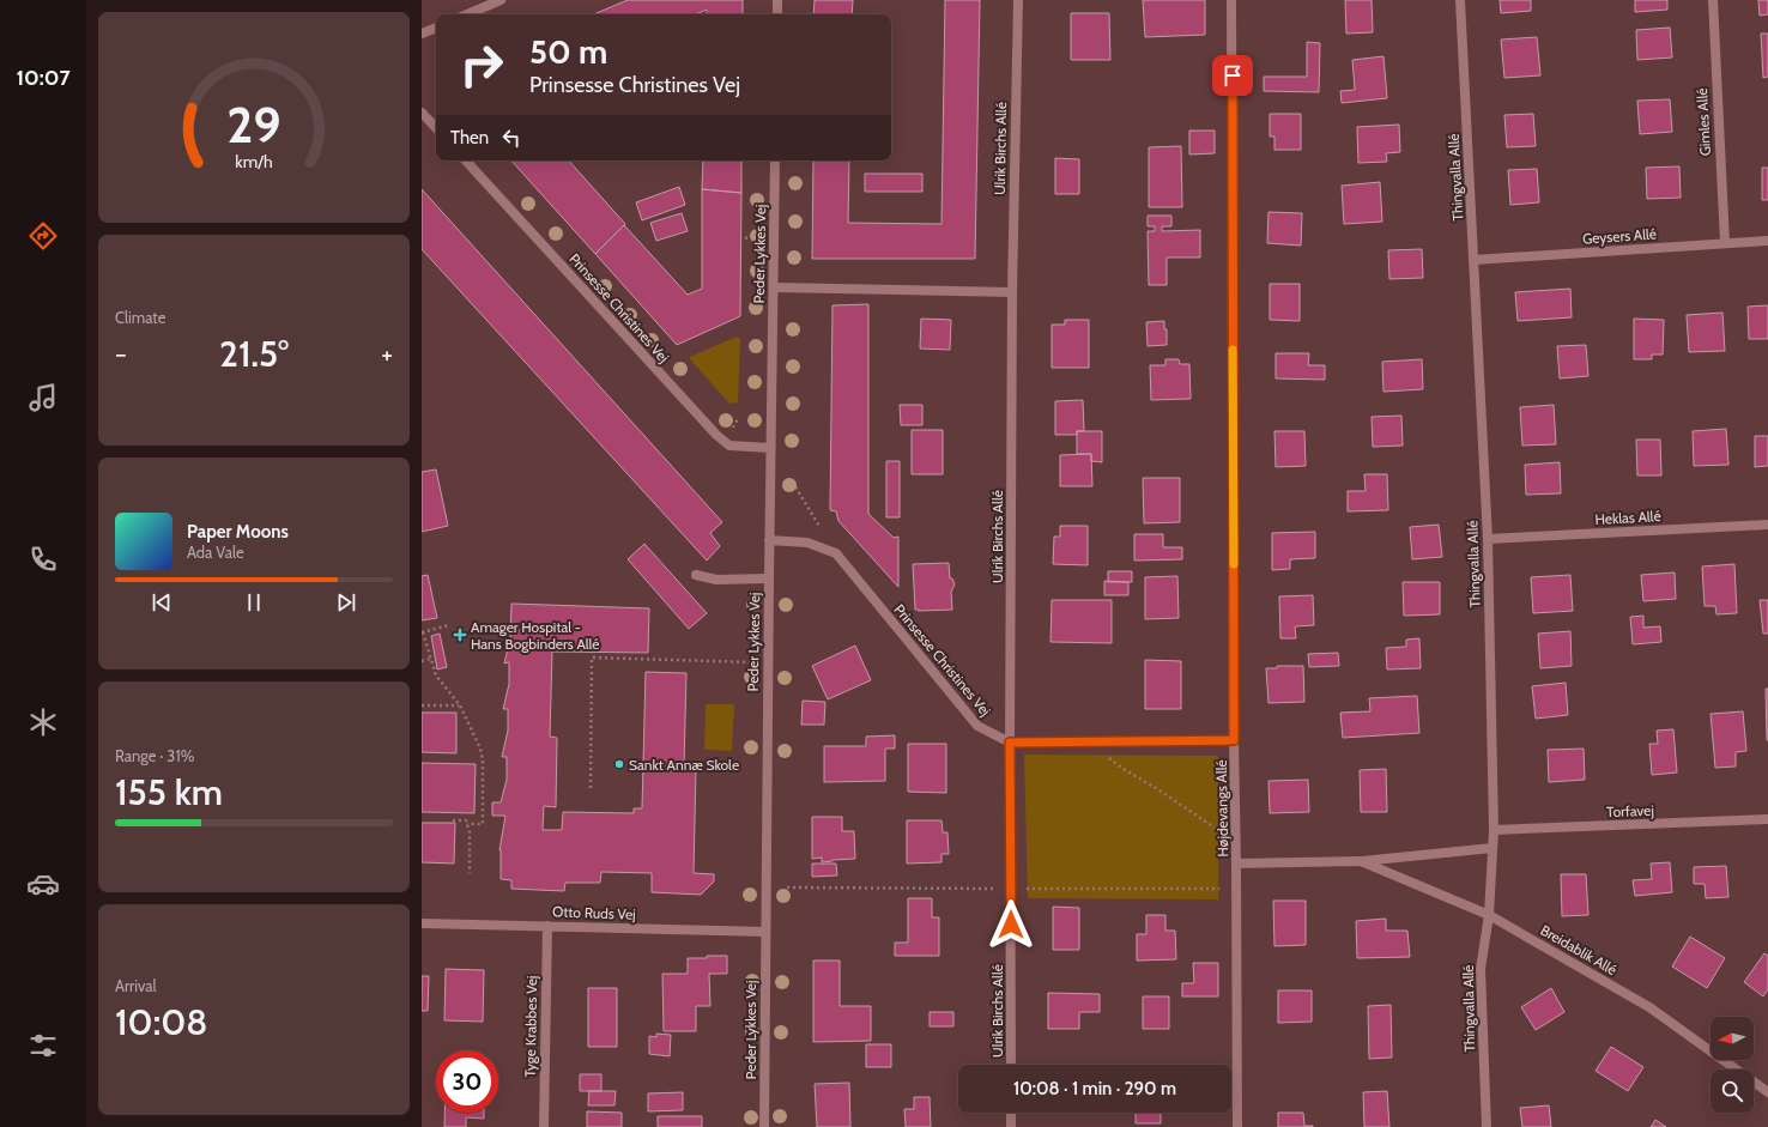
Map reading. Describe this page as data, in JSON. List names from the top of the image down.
{
  "streets": {
    "street": [
      "Gimles Allé",
      "Ulrik Birchs Allé",
      "Thingvalla Allé",
      "Geysers Allé",
      "Peder Lykkes Vej",
      "Prinsesse Christines Vej",
      "Heklas Allé",
      "Højdevangs Allé",
      "Torfavej",
      "Otto Ruds Vej",
      "Breidablik Allé",
      "Tyge Krabbes Vej"
    ]
  },
  "crossings": [
    ["Gimles Allé", "Geysers Allé"],
    ["Ulrik Birchs Allé", "Prinsesse Christines Vej"],
    ["Thingvalla Allé", "Geysers Allé"],
    ["Thingvalla Allé", "Heklas Allé"],
    ["Thingvalla Allé", "Torfavej"],
    ["Thingvalla Allé", "Breidablik Allé"],
    ["Peder Lykkes Vej", "Prinsesse Christines Vej"],
    ["Peder Lykkes Vej", "Otto Ruds Vej"],
    ["Prinsesse Christines Vej", "Højdevangs Allé"],
    ["Højdevangs Allé", "Breidablik Allé"],
    ["Otto Ruds Vej", "Tyge Krabbes Vej"]
  ],
  "places": {
    "health": ["Amager Hospital - Hans Bogbinders Allé"],
    "other": ["Sankt Annæ Skole"]
  },
  "north": "left",
  "page": {
    "tabs": "10:07",
    "turn": ["50 m", "Prinsesse Christines Vej"],
    "then": "Then",
    "tile": [
      "Climate",
      ["Range · 31%", "155 km"],
      ["Arrival", "10:08"]
    ],
    "heat": ["−", "21.5°", "+"],
    "song": ["Paper Moons", "Ada Vale"],
    "limit": "30",
    "trip": "10:08 · 1 min · 290 m",
    "gauge": ["29", "km/h"]
  }
}
